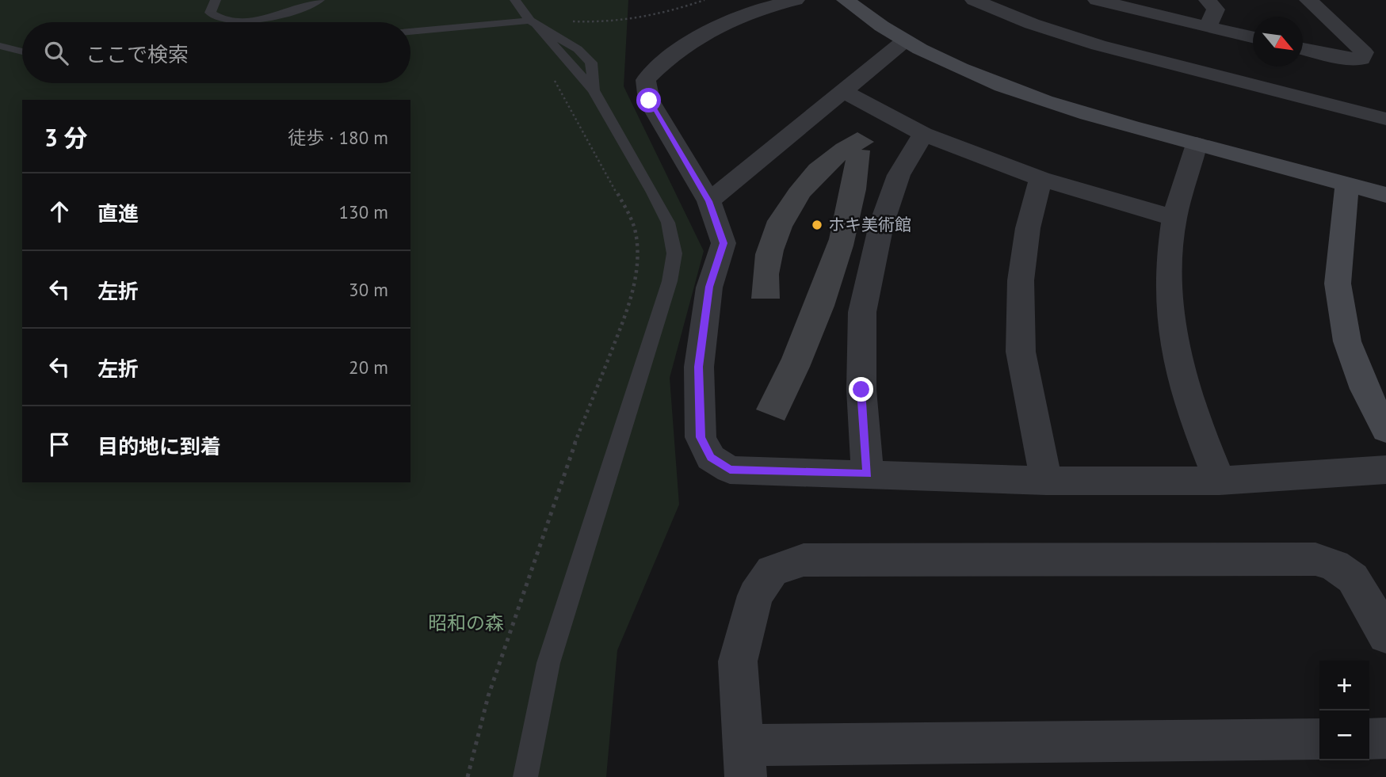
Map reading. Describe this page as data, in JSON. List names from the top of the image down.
{
  "parks": ["昭和の森"],
  "places": ["ホキ美術館"],
  "north": "bottom right",
  "page": {
    "search": "ここで検索",
    "heading": ["3 分", "徒歩 · 180 m"],
    "list": [
      ["直進", "130 m"],
      ["左折", "30 m"],
      ["左折", "20 m"],
      "目的地に到着"
    ],
    "map_buttons": ["+", "−"]
  }
}
